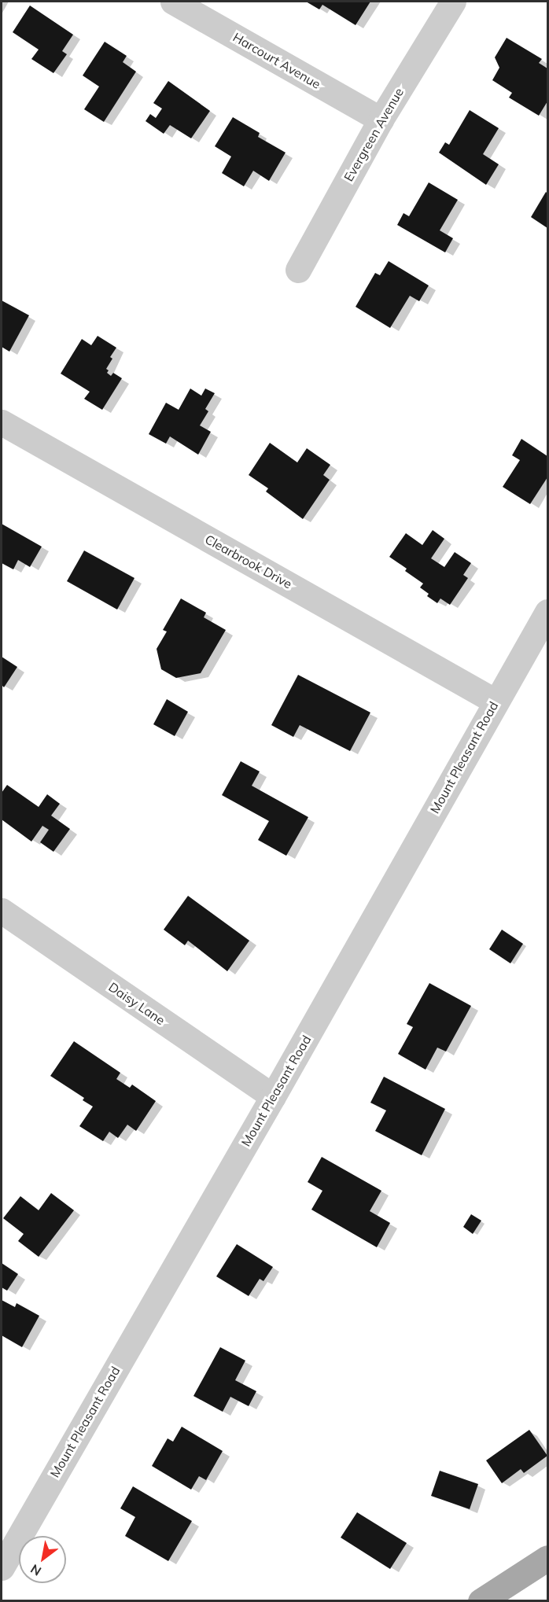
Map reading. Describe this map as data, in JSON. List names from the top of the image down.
{
  "streets": {
    "street": [
      "Harcourt Avenue",
      "Evergreen Avenue",
      "Clearbrook Drive",
      "Mount Pleasant Road",
      "Daisy Lane"
    ]
  },
  "crossings": [
    ["Harcourt Avenue", "Evergreen Avenue"],
    ["Clearbrook Drive", "Mount Pleasant Road"],
    ["Mount Pleasant Road", "Daisy Lane"]
  ],
  "north": "bottom left"
}
